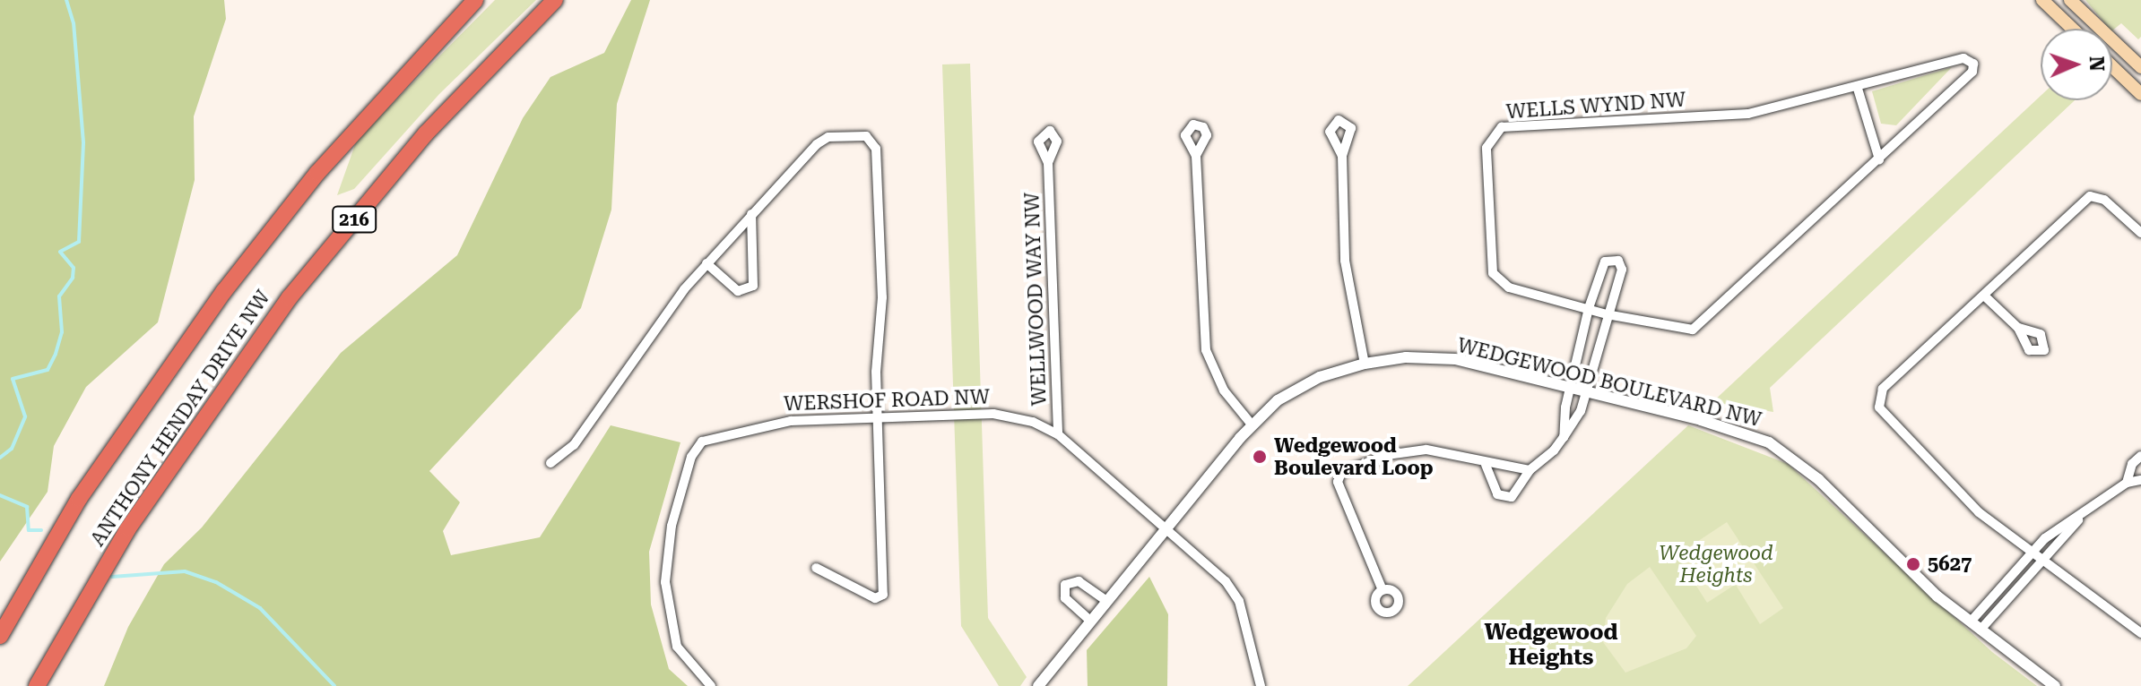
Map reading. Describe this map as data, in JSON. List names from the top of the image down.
{
  "streets": {
    "highway": ["216", "ANTHONY HENDAY DRIVE NW"],
    "street": [
      "WELLS WYND NW",
      "WELLWOOD WAY NW",
      "WEDGEWOOD BOULEVARD NW",
      "WERSHOF ROAD NW"
    ]
  },
  "crossings": [
    ["WELLWOOD WAY NW", "WERSHOF ROAD NW"],
    ["WEDGEWOOD BOULEVARD NW", "WERSHOF ROAD NW"]
  ],
  "districts": ["Wedgewood Heights"],
  "parks": ["Wedgewood Heights"],
  "places": ["Wedgewood Boulevard Loop", "5627"],
  "north": "right"
}
